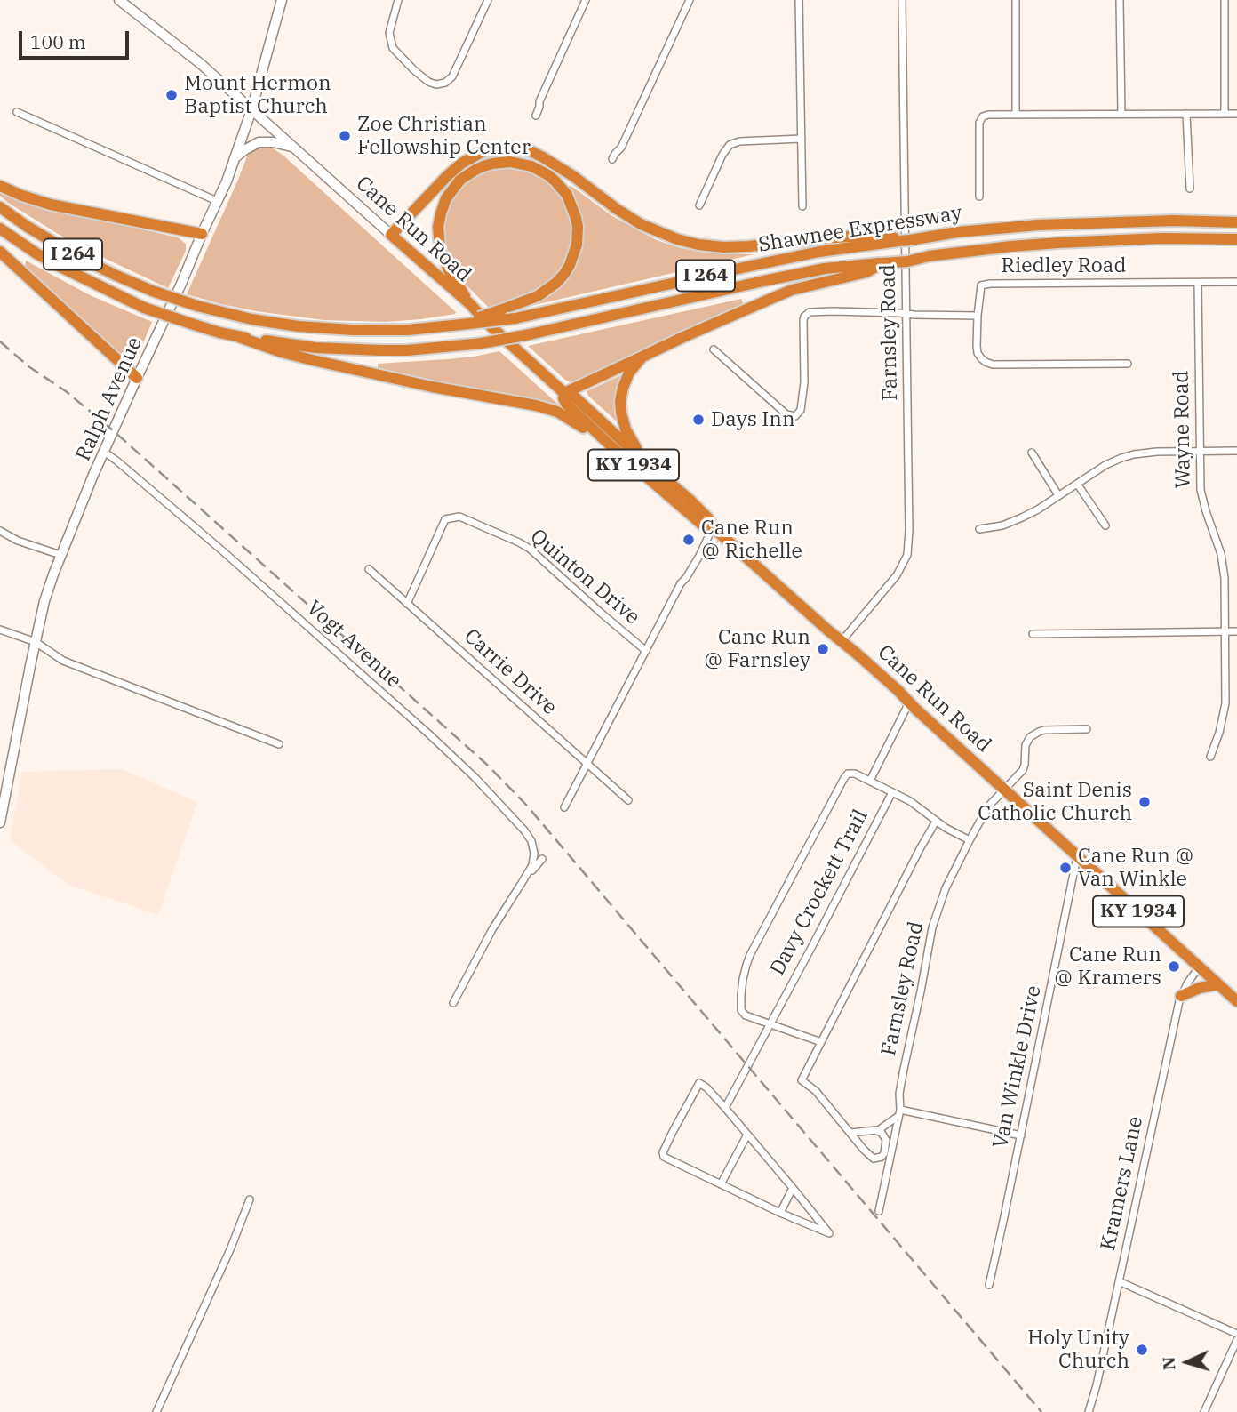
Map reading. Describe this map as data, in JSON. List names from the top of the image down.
{
  "streets": {
    "highway": [
      "Cane Run Road",
      "Shawnee Expressway",
      "I 264",
      "KY 1934"
    ],
    "street": [
      "Riedley Road",
      "Farnsley Road",
      "Ralph Avenue",
      "Wayne Road",
      "Quinton Drive",
      "Vogt Avenue",
      "Carrie Drive",
      "Davy Crockett Trail",
      "Van Winkle Drive",
      "Kramers Lane"
    ]
  },
  "crossings": [
    ["Cane Run Road", "Farnsley Road"],
    ["Cane Run Road", "Ralph Avenue"],
    ["Cane Run Road", "Van Winkle Drive"],
    ["Cane Run Road", "Kramers Lane"],
    ["Riedley Road", "Wayne Road"],
    ["Ralph Avenue", "Vogt Avenue"],
    ["Quinton Drive", "Carrie Drive"]
  ],
  "places": [
    "Mount Hermon Baptist Church",
    "Zoe Christian Fellowship Center",
    "Days Inn",
    "Cane Run @ Richelle",
    "Cane Run @ Farnsley",
    "Saint Denis Catholic Church",
    "Cane Run @ Van Winkle",
    "Cane Run @ Kramers",
    "Holy Unity Church"
  ],
  "scale_bar": "100 m",
  "north": "left"
}
